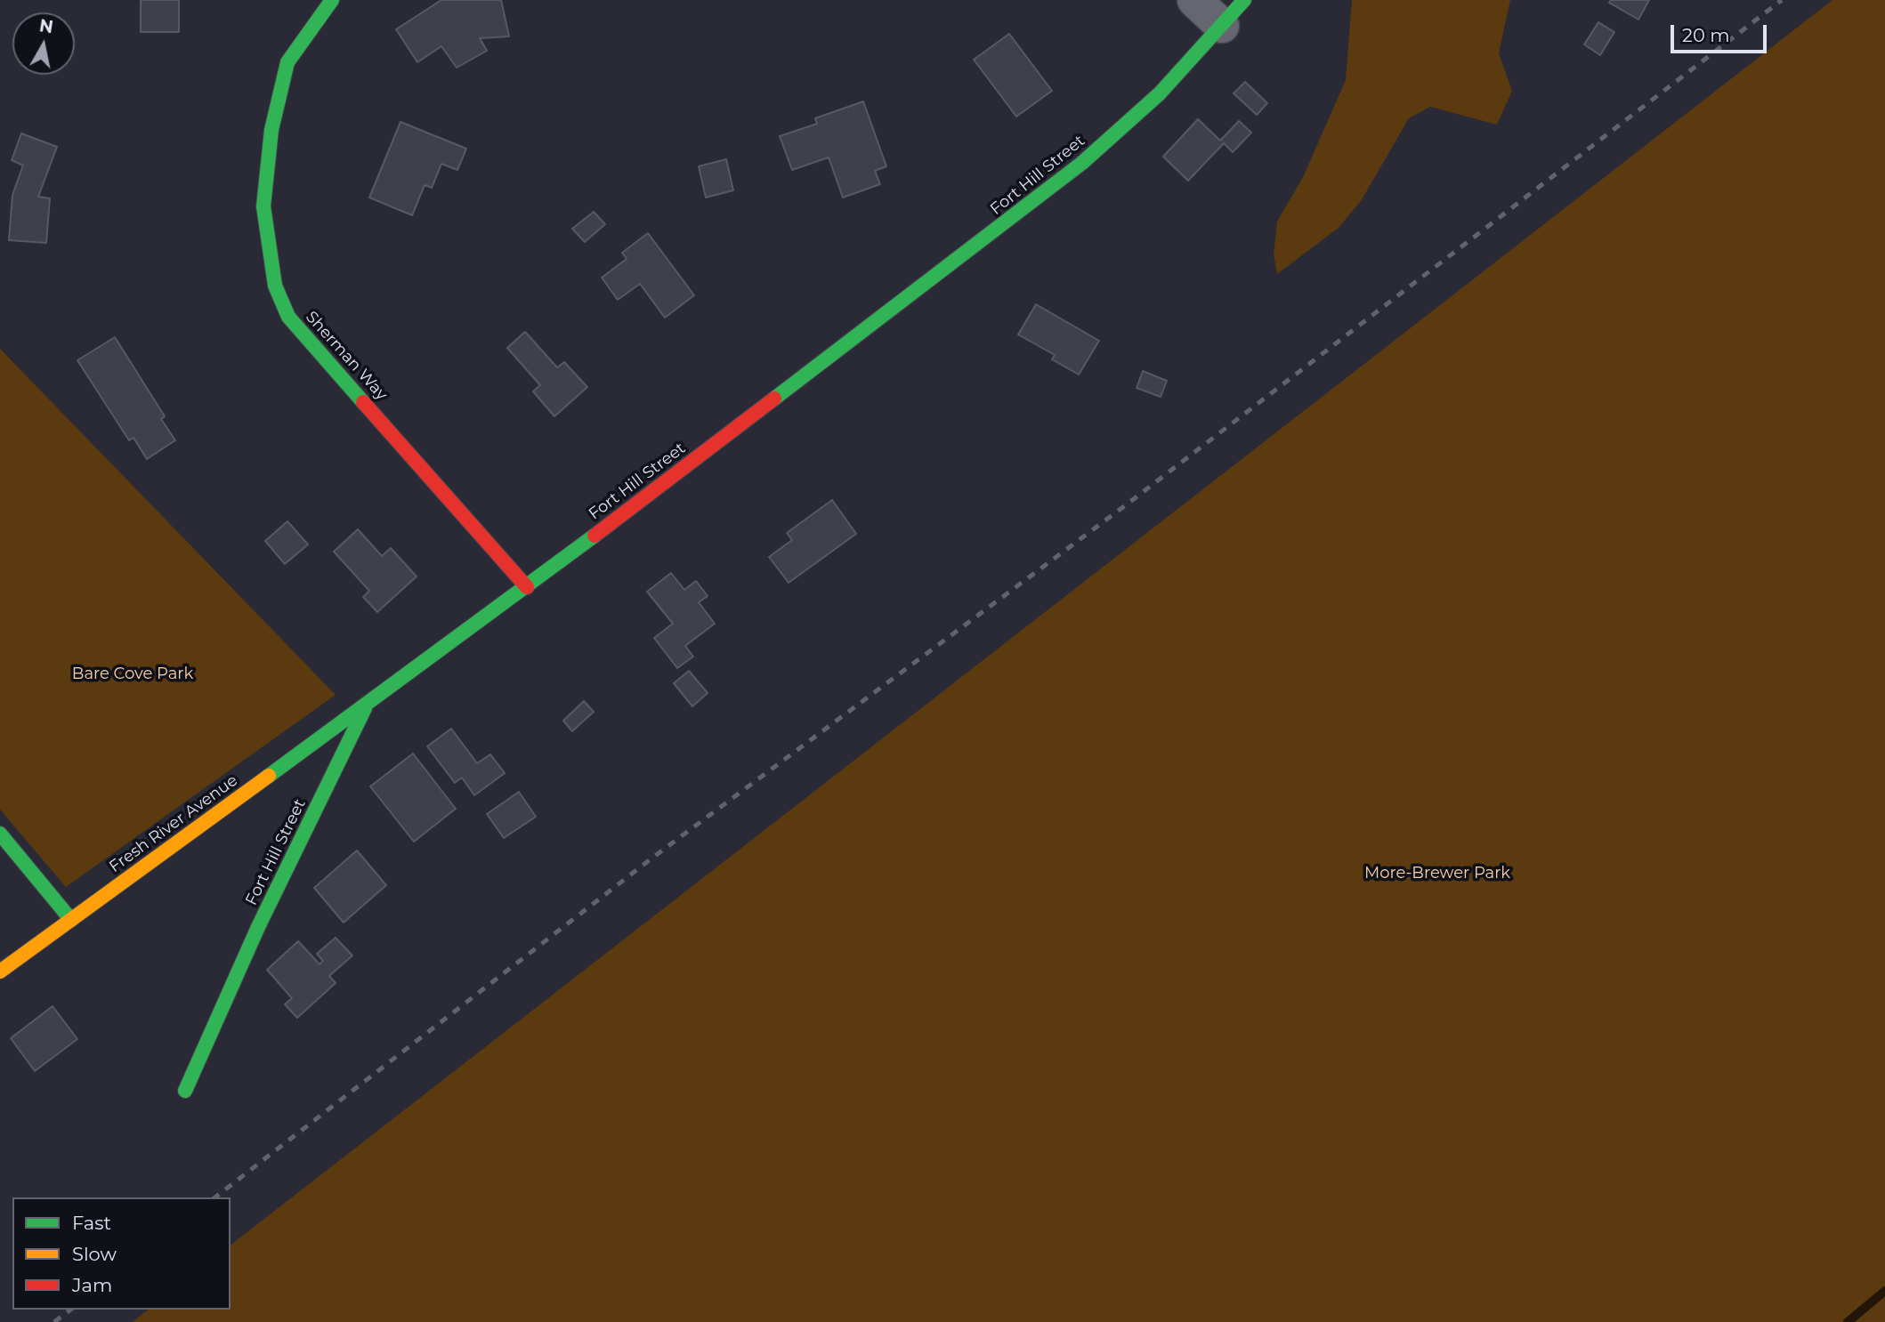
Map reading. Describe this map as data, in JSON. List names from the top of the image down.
{
  "streets": {
    "main road": ["Fort Hill Street", "Sherman Way", "Fresh River Avenue"]
  },
  "crossings": [
    ["Fort Hill Street", "Sherman Way"],
    ["Fort Hill Street", "Fresh River Avenue"]
  ],
  "parks": ["Bare Cove Park", "More-Brewer Park"],
  "legend": ["Fast", "Slow", "Jam"],
  "scale_bar": "20 m",
  "north": "top"
}
